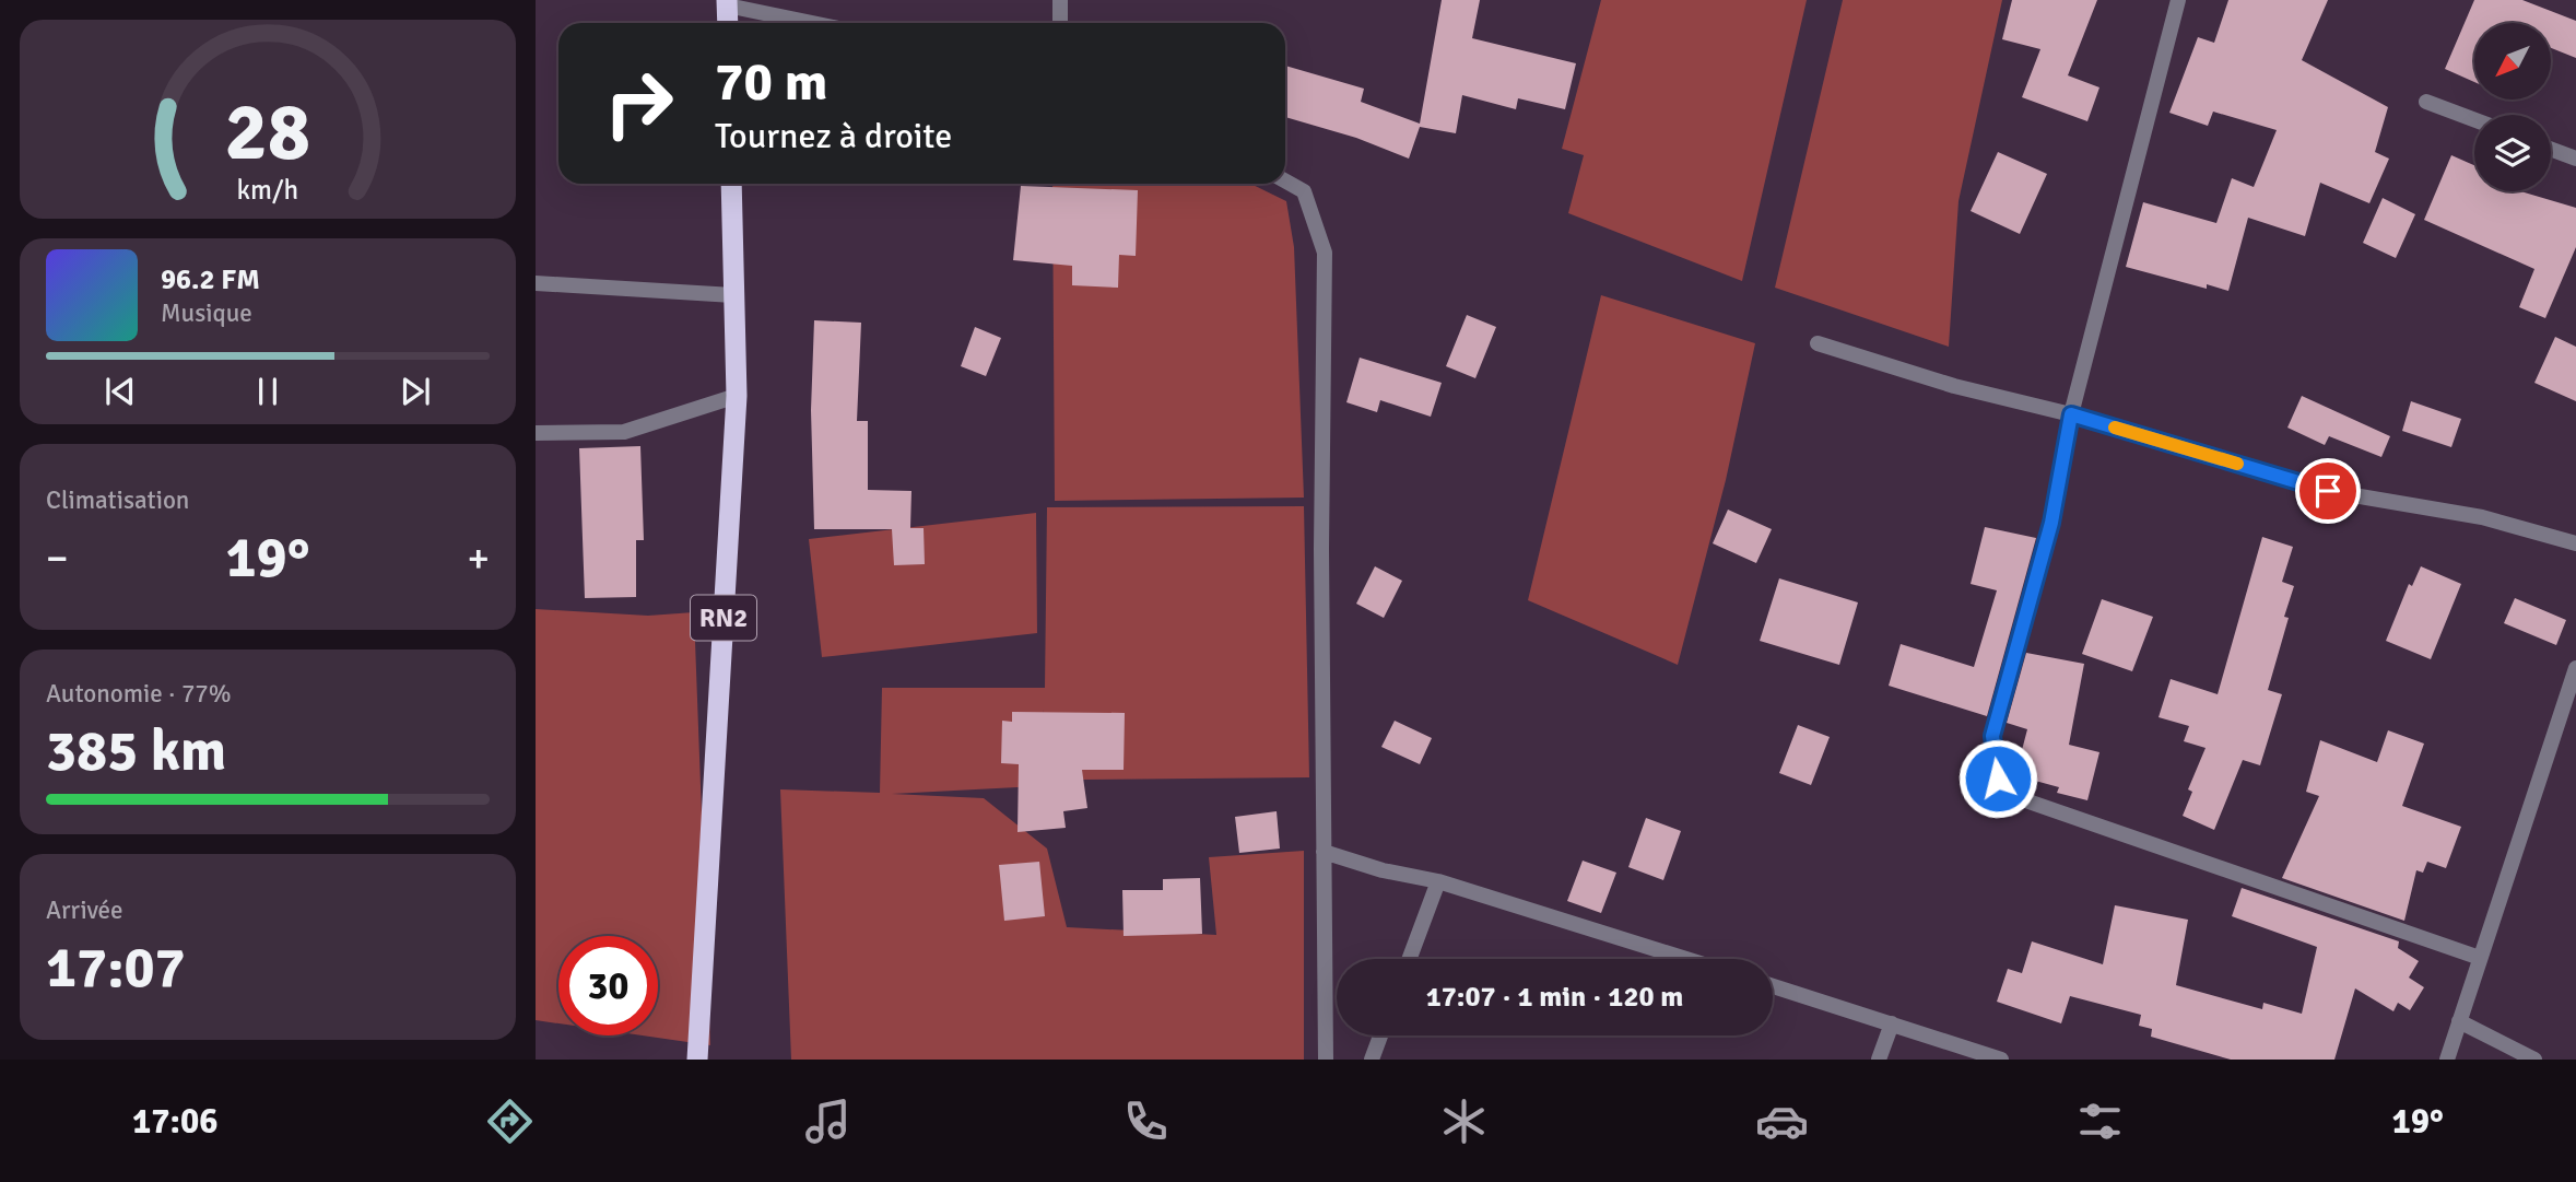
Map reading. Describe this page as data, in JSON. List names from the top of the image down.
{
  "streets": {
    "highway": ["RN2"]
  },
  "north": "bottom left",
  "page": {
    "turn": ["70 m", "Tournez à droite"],
    "song": ["96.2 FM", "Musique"],
    "tile": [
      "Climatisation",
      ["Autonomie · 77%", "385 km"],
      ["Arrivée", "17:07"]
    ],
    "heat": ["−", "19°", "+"],
    "limit": "30",
    "trip": "17:07 · 1 min · 120 m",
    "tabs": ["17:06", "19°"],
    "gauge": ["28", "km/h"]
  }
}
